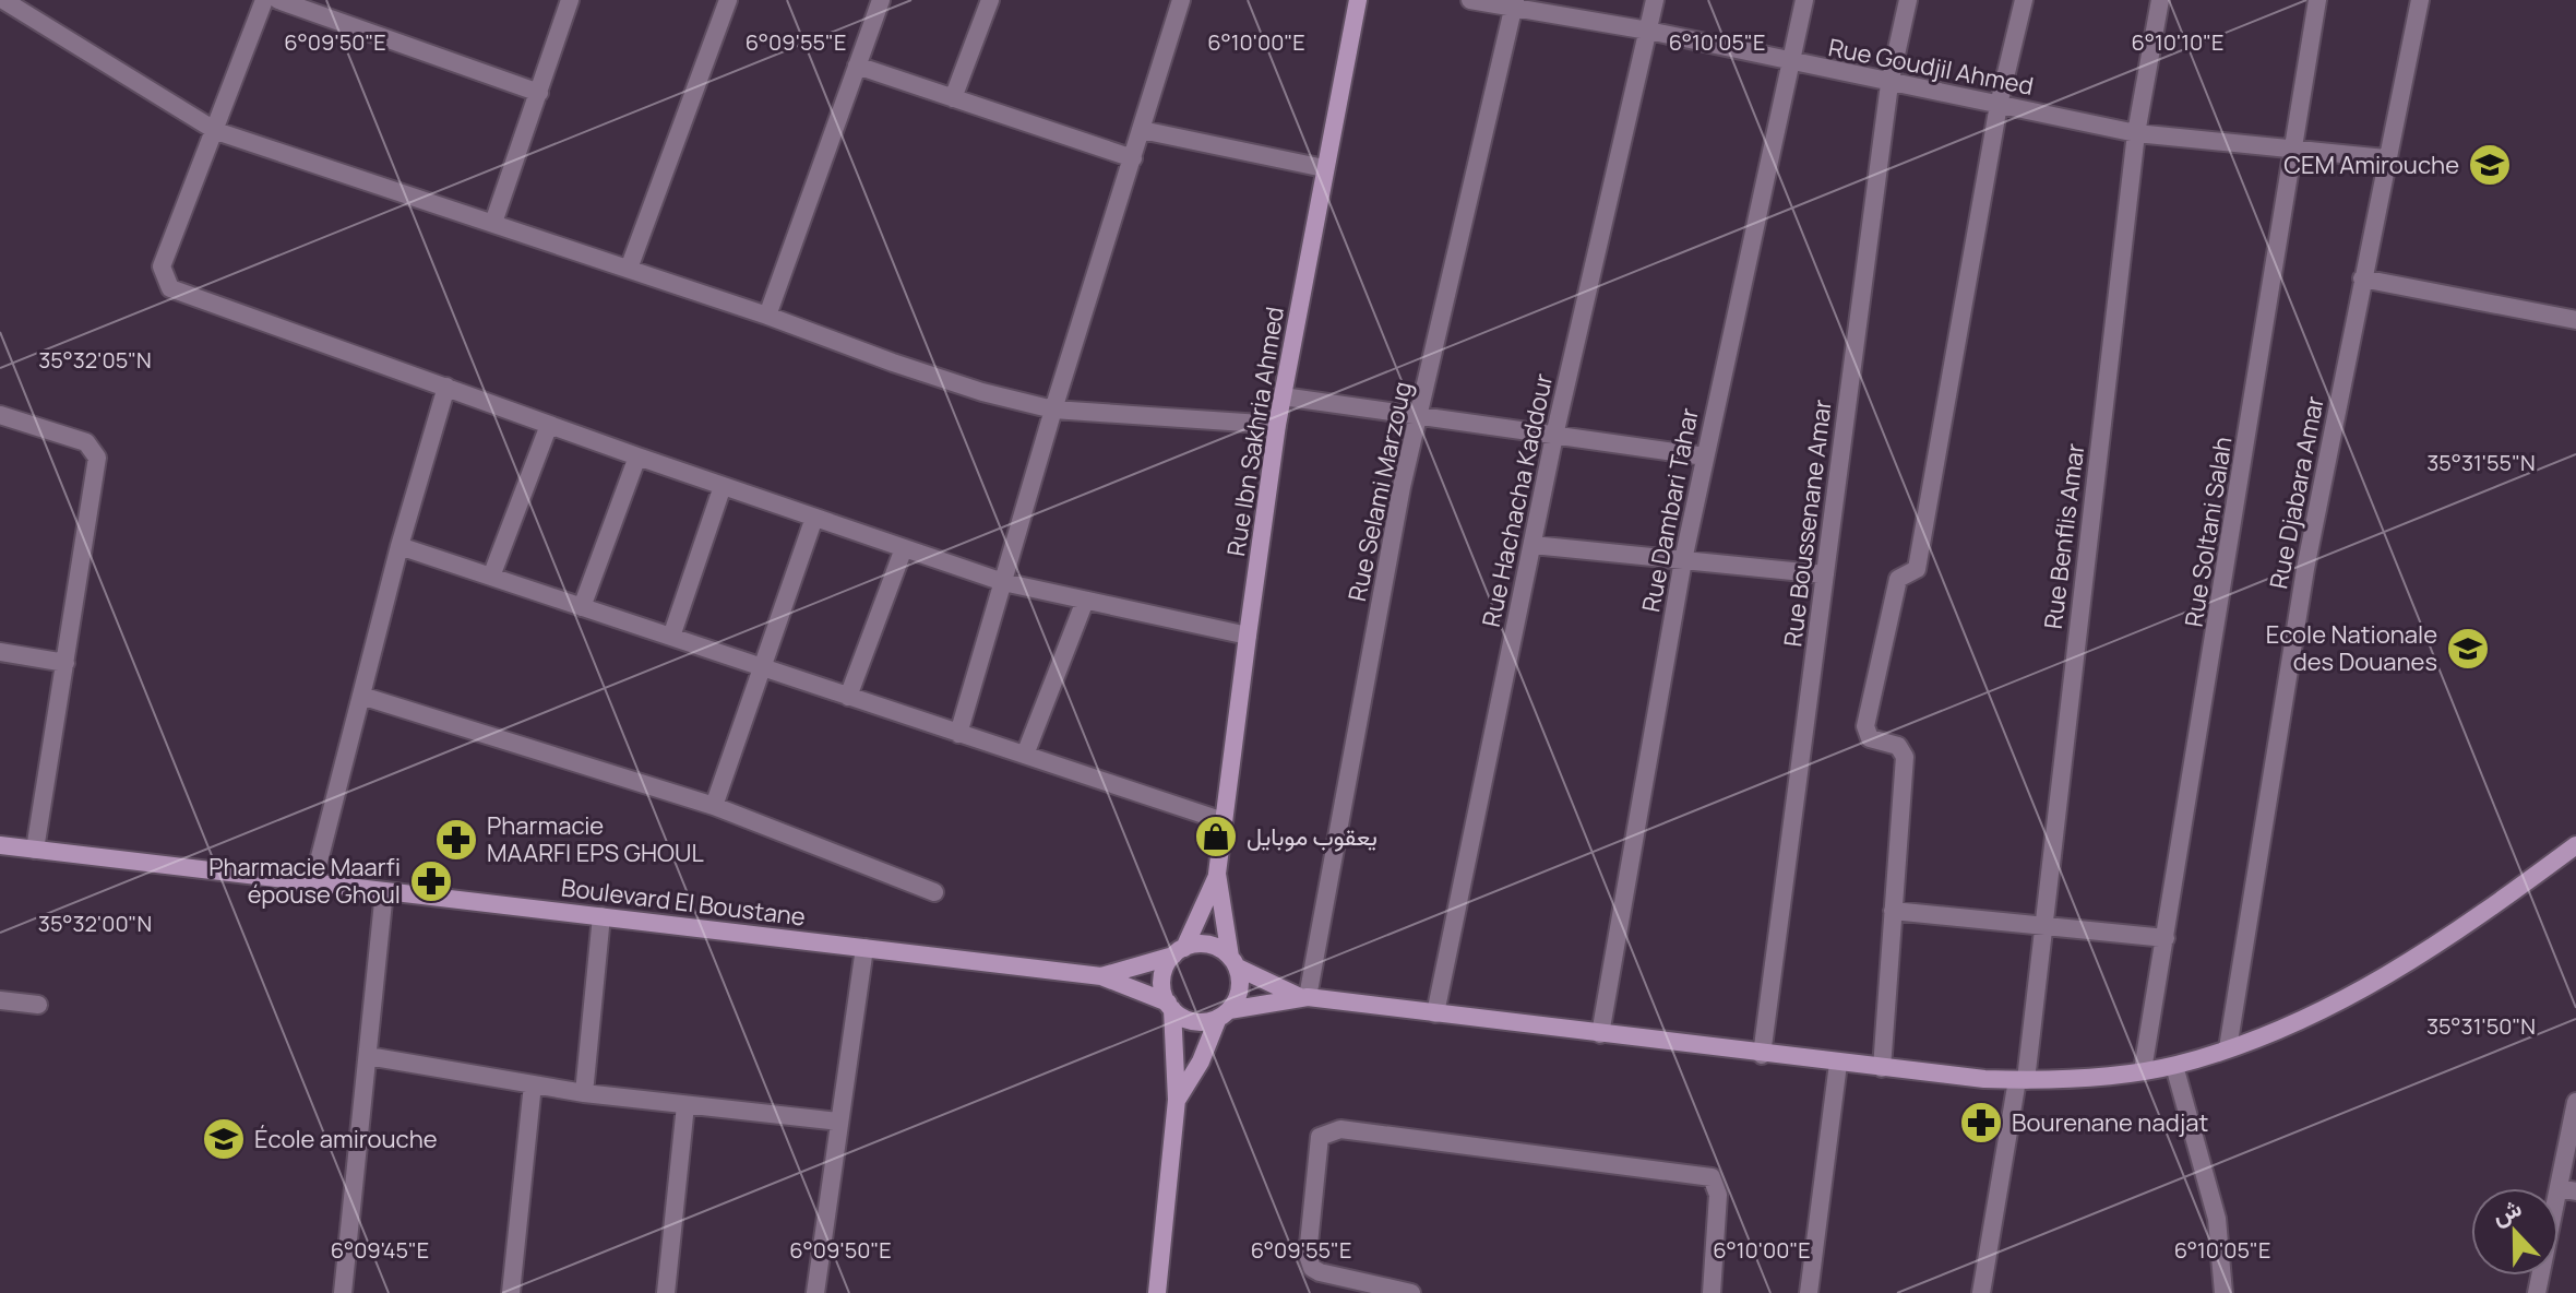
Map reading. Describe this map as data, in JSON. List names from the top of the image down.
{
  "streets": {
    "main road": ["Rue Ibn Sakhria Ahmed", "Boulevard El Boustane"],
    "street": [
      "Rue Goudjil Ahmed",
      "Rue Selami Marzoug",
      "Rue Djabara Amar",
      "Rue Hachacha Kaddour",
      "Rue Dambari Tahar",
      "Rue Boussenane Amar",
      "Rue Soltani Salah",
      "Rue Benflis Amar"
    ]
  },
  "crossings": [
    ["Rue Goudjil Ahmed", "Rue Selami Marzoug"],
    ["Rue Goudjil Ahmed", "Rue Djabara Amar"],
    ["Rue Goudjil Ahmed", "Rue Hachacha Kaddour"],
    ["Rue Goudjil Ahmed", "Rue Dambari Tahar"],
    ["Rue Goudjil Ahmed", "Rue Boussenane Amar"],
    ["Rue Goudjil Ahmed", "Rue Soltani Salah"],
    ["Rue Goudjil Ahmed", "Rue Benflis Amar"]
  ],
  "places": {
    "school or university": ["CEM Amirouche", "Ecole Nationale des Douanes", "École amirouche"],
    "shop": ["يعقوب موبايل"],
    "pharmacy": ["Pharmacie MAARFI EPS GHOUL", "Pharmacie Maarfi épouse Ghoul", "Bourenane nadjat"]
  },
  "north": "top",
  "coordinates": [
    "6°09'50\"E",
    "6°09'55\"E",
    "6°10'00\"E",
    "6°10'05\"E",
    "6°10'10\"E",
    "35°32'05\"N",
    "35°31'55\"N",
    "35°32'00\"N",
    "35°31'50\"N",
    "6°09'45\"E"
  ]
}
